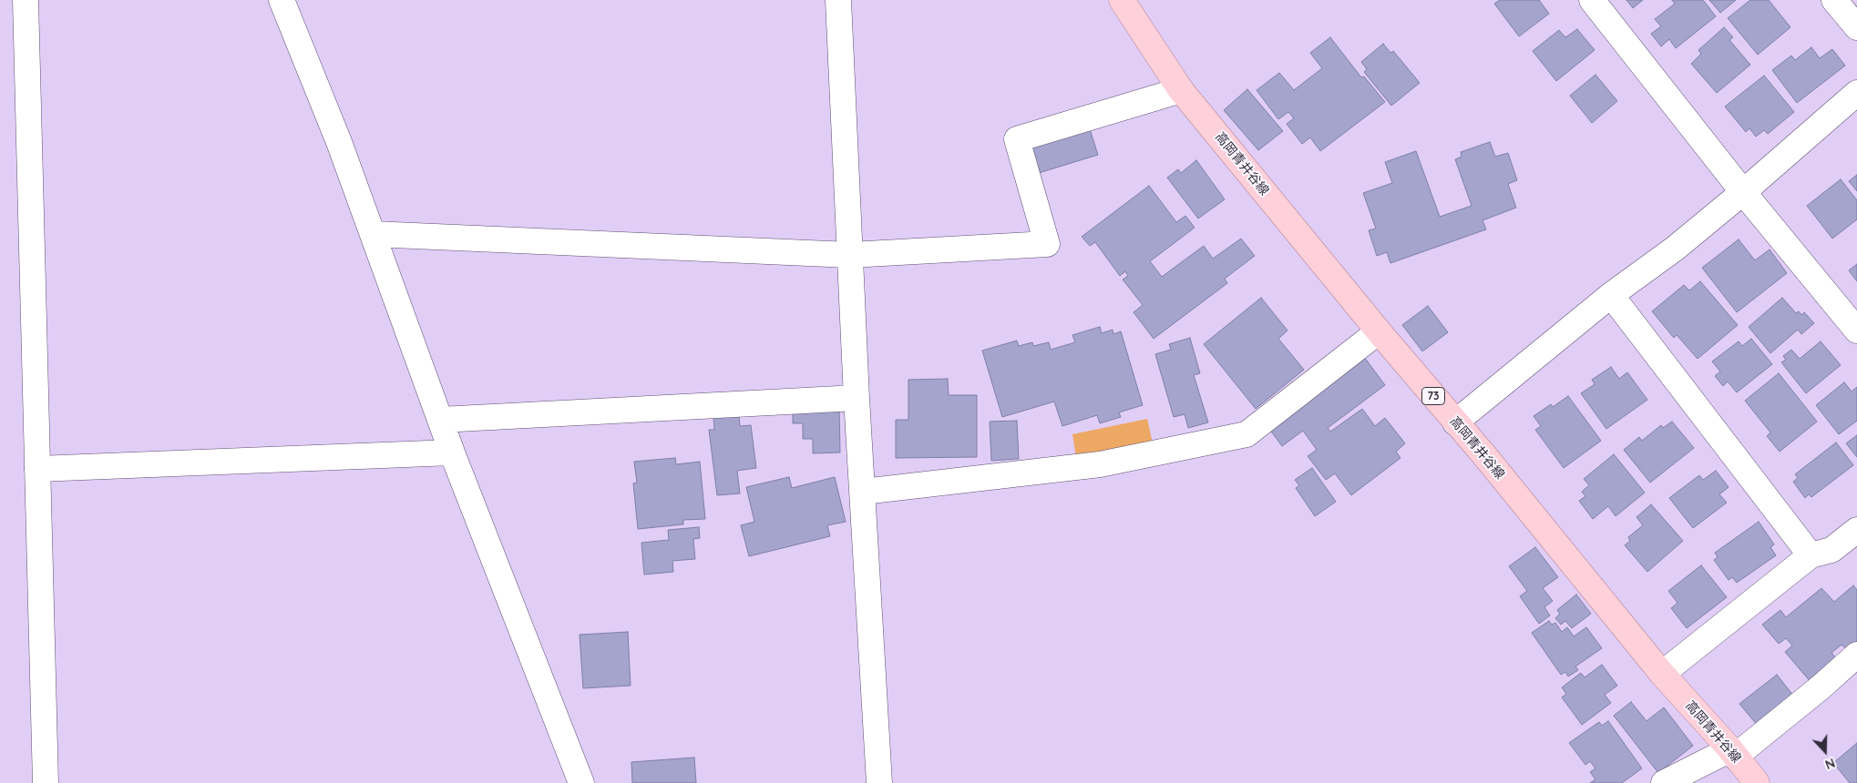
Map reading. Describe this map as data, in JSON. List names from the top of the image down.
{
  "streets": {
    "main road": ["高岡青井谷線", "73"]
  },
  "north": "bottom"
}
